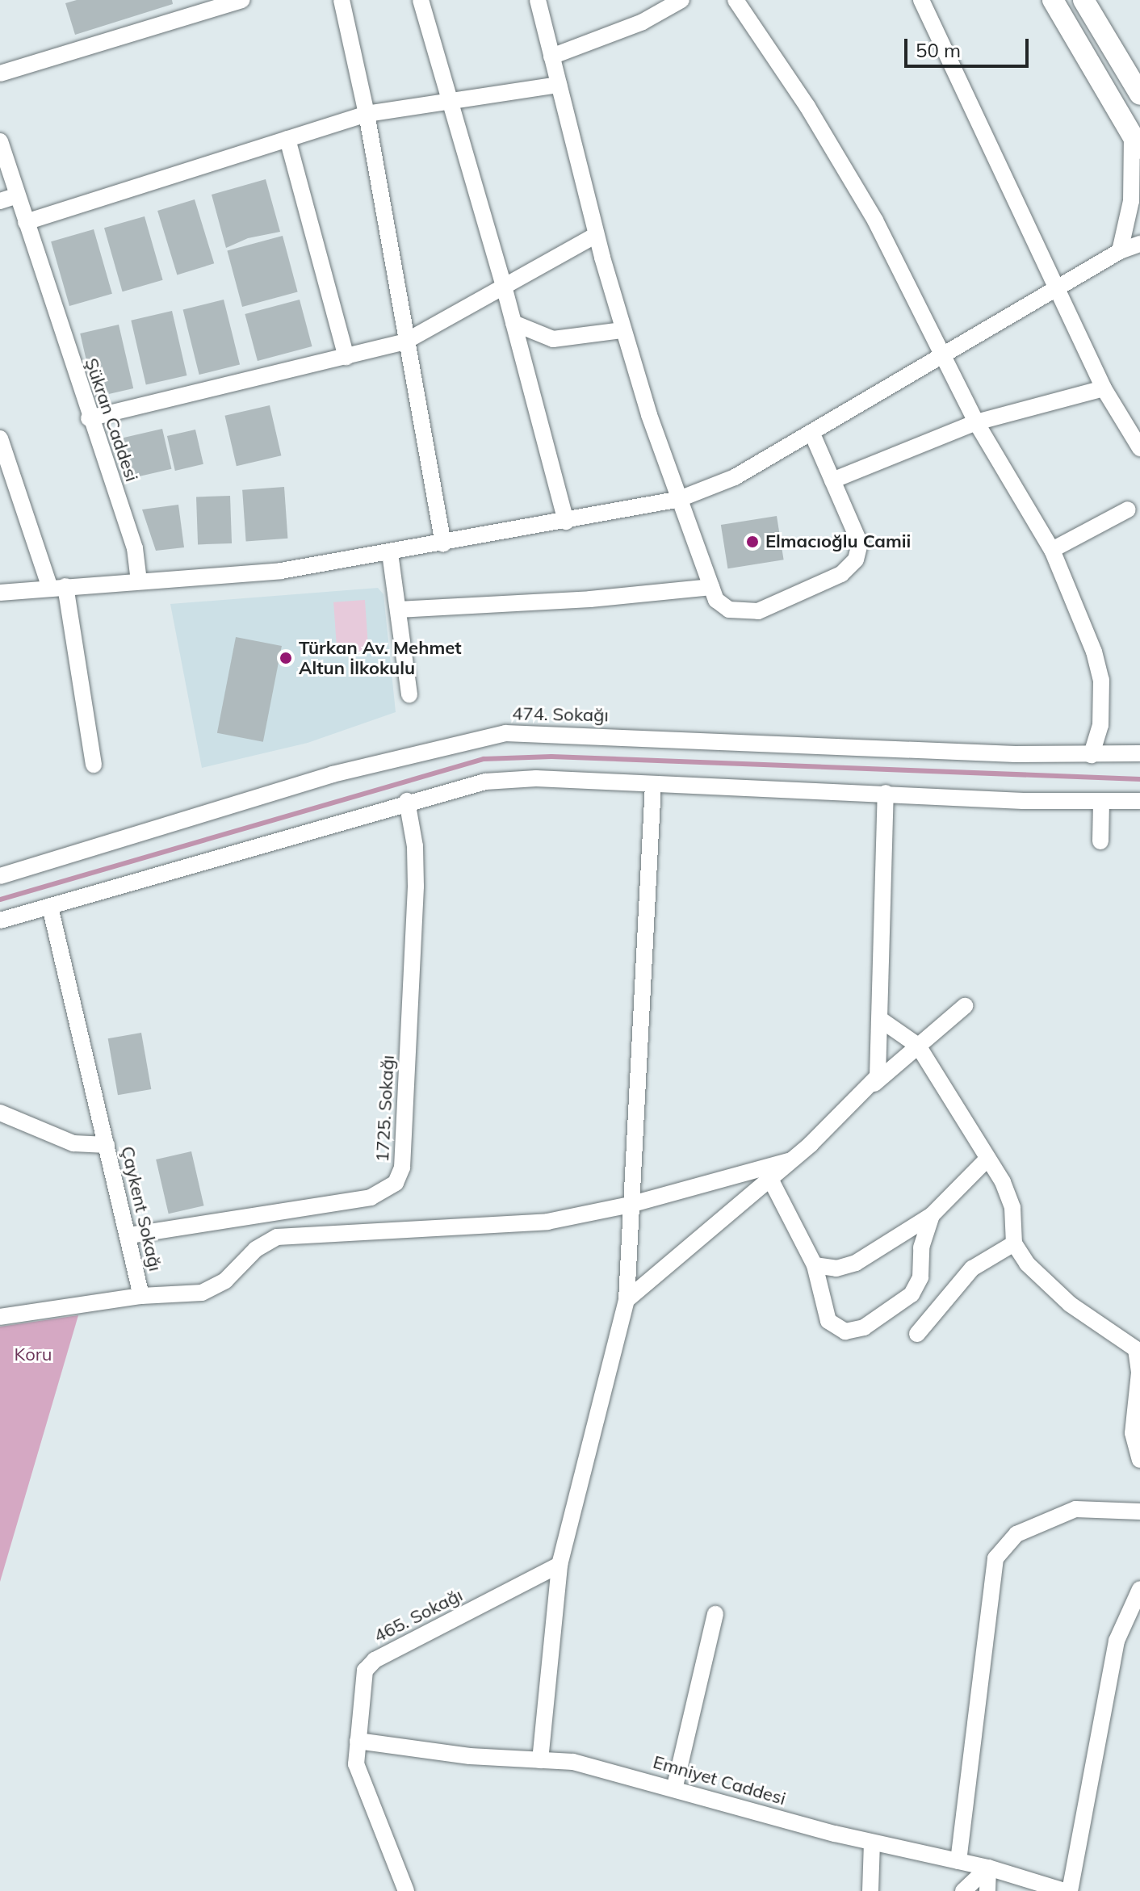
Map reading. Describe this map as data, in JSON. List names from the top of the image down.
{
  "streets": {
    "street": [
      "Şükran Caddesi",
      "474. Sokağı",
      "1725. Sokağı",
      "Çaykent Sokağı",
      "465. Sokağı",
      "Emniyet Caddesi"
    ]
  },
  "crossings": [
    ["1725. Sokağı", "Çaykent Sokağı"],
    ["465. Sokağı", "Emniyet Caddesi"]
  ],
  "parks": ["Koru"],
  "places": ["Elmacıoğlu Camii", "Türkan Av. Mehmet Altun İlkokulu"],
  "scale_bar": "50 m"
}
